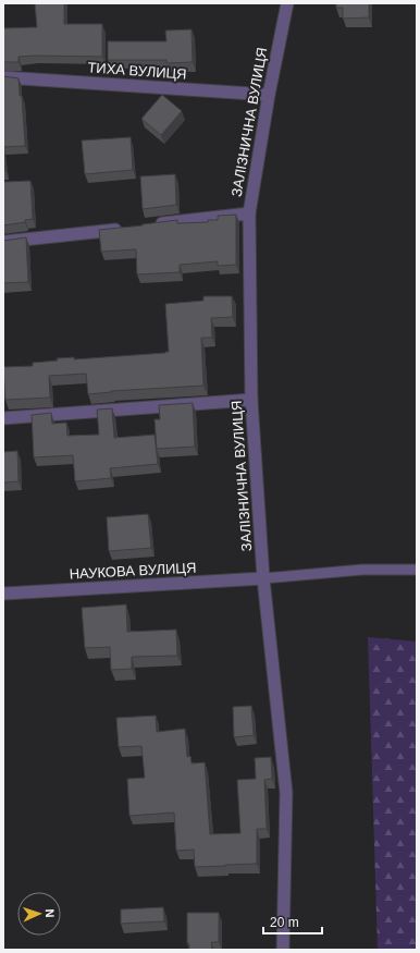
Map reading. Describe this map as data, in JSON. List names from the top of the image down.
{
  "streets": {
    "street": ["ТИХА ВУЛИЦЯ", "ЗАЛІЗНИЧНА ВУЛИЦЯ", "НАУКОВА ВУЛИЦЯ"]
  },
  "crossings": [
    ["ТИХА ВУЛИЦЯ", "ЗАЛІЗНИЧНА ВУЛИЦЯ"],
    ["ЗАЛІЗНИЧНА ВУЛИЦЯ", "НАУКОВА ВУЛИЦЯ"]
  ],
  "scale_bar": "20 m",
  "north": "right"
}
